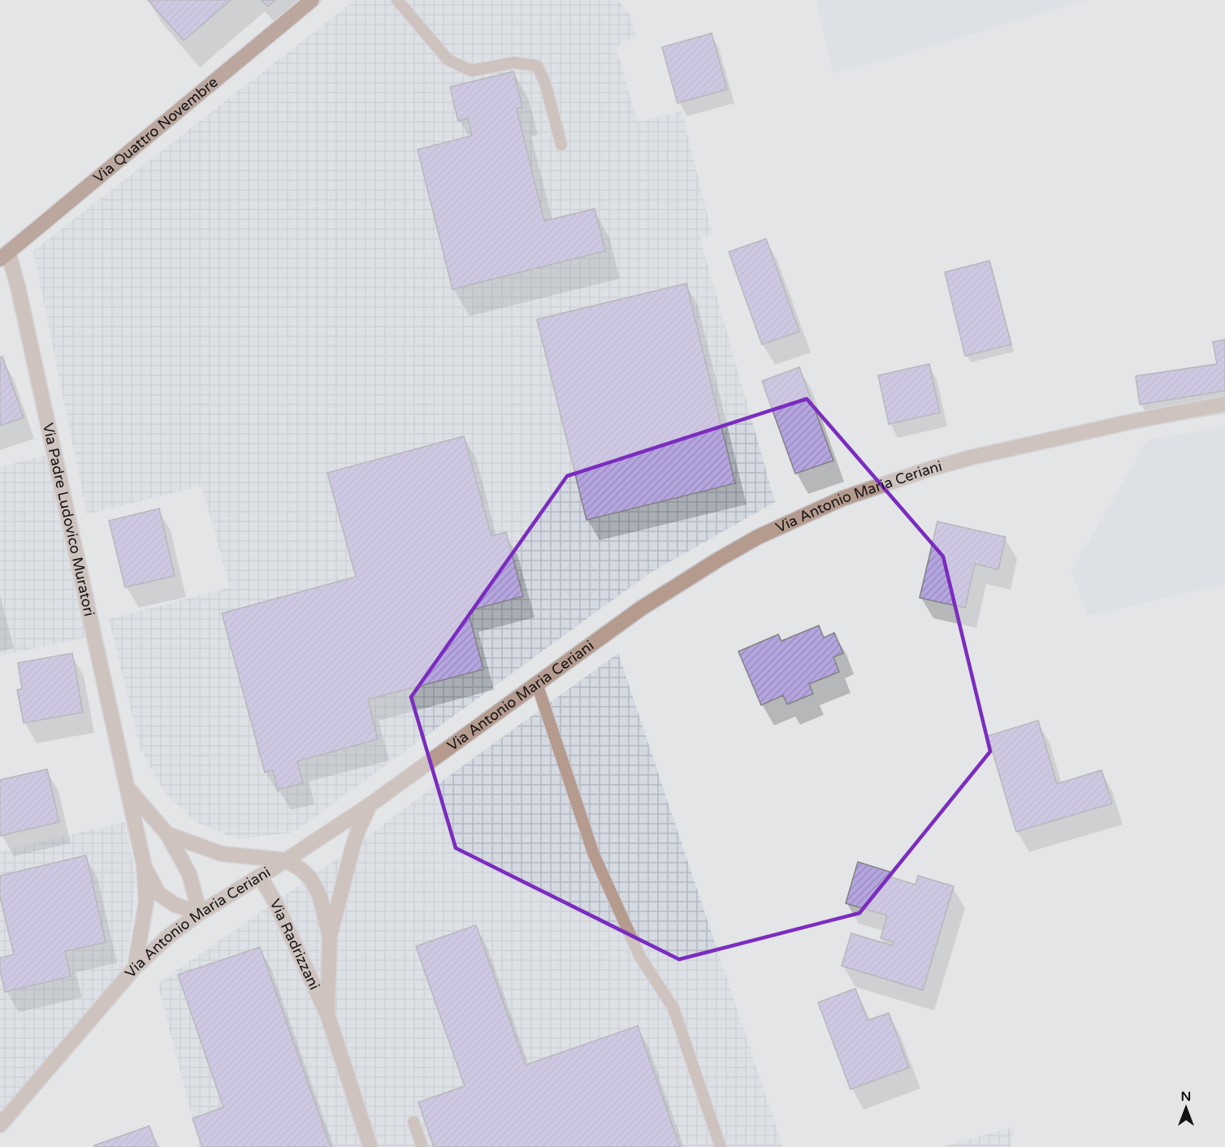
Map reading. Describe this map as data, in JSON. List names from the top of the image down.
{
  "streets": {
    "main road": ["Via Quattro Novembre"],
    "street": ["Via Antonio Maria Ceriani", "Via Padre Ludovico Muratori", "Via Radrizzani"]
  },
  "crossings": [
    ["Via Quattro Novembre", "Via Padre Ludovico Muratori"],
    ["Via Antonio Maria Ceriani", "Via Padre Ludovico Muratori"],
    ["Via Antonio Maria Ceriani", "Via Radrizzani"],
    ["Via Padre Ludovico Muratori", "Via Radrizzani"]
  ],
  "north": "top"
}
